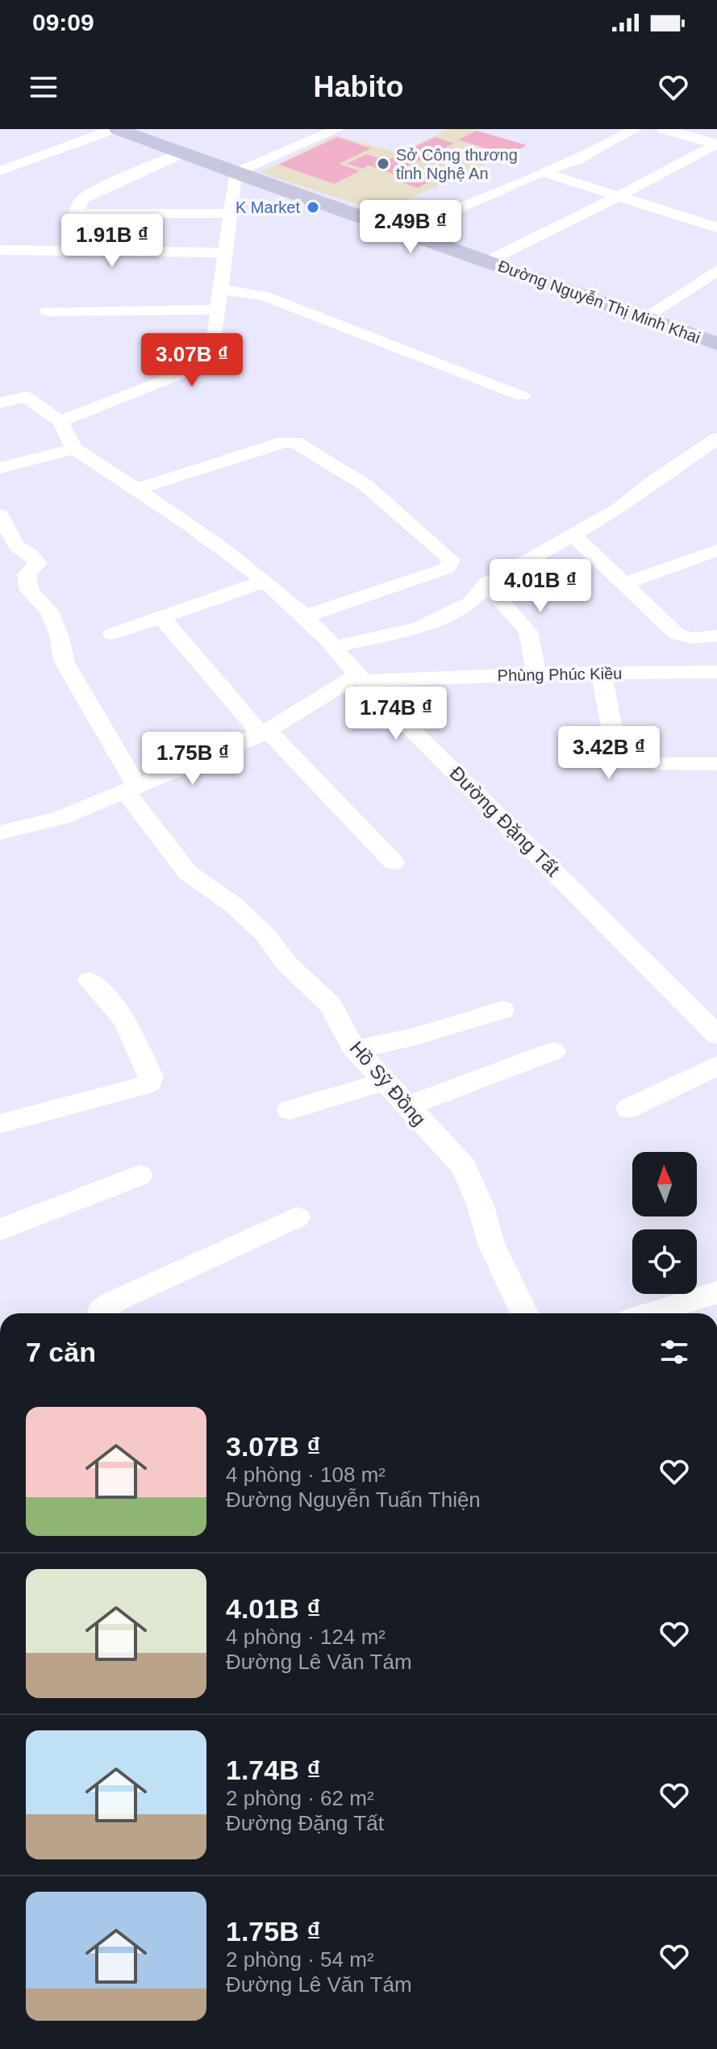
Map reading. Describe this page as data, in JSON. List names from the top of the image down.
{
  "streets": {
    "main road": ["Đường Nguyễn Thị Minh Khai"],
    "street": ["Phùng Phúc Kiều", "Đường Đặng Tất", "Hồ Sỹ Đồng"]
  },
  "crossings": [
    ["Phùng Phúc Kiều", "Đường Đặng Tất"]
  ],
  "places": ["Sở Công thương tỉnh Nghệ An", "K Market"],
  "north": "top",
  "page": {
    "status": "09:09",
    "header": "Habito",
    "price": [
      "2.49B ₫",
      "1.91B ₫",
      "3.07B ₫",
      "4.01B ₫",
      "1.74B ₫",
      "3.42B ₫",
      "1.75B ₫"
    ],
    "heading": "7 căn",
    "list": [
      {
        "name": "3.07B ₫",
        "note": "4 phòng · 108 m² · Đường Nguyễn Tuấn Thiện"
      },
      {
        "name": "4.01B ₫",
        "note": "4 phòng · 124 m² · Đường Lê Văn Tám"
      },
      {
        "name": "1.74B ₫",
        "note": "2 phòng · 62 m² · Đường Đặng Tất"
      },
      {
        "name": "1.75B ₫",
        "note": "2 phòng · 54 m² · Đường Lê Văn Tám"
      }
    ]
  }
}
